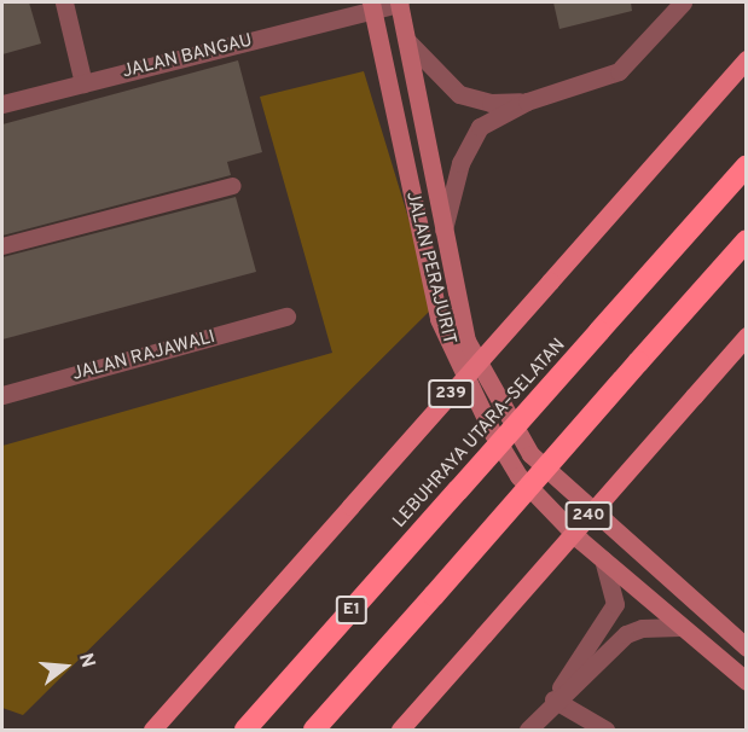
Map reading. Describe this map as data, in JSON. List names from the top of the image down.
{
  "streets": {
    "highway": ["LEBUHRAYA UTARA–SELATAN", "E1"],
    "main road": ["239", "240"],
    "street": ["JALAN BANGAU", "JALAN PERAJURIT", "JALAN RAJAWALI"]
  },
  "crossings": [
    ["JALAN BANGAU", "JALAN PERAJURIT"]
  ],
  "north": "right"
}
